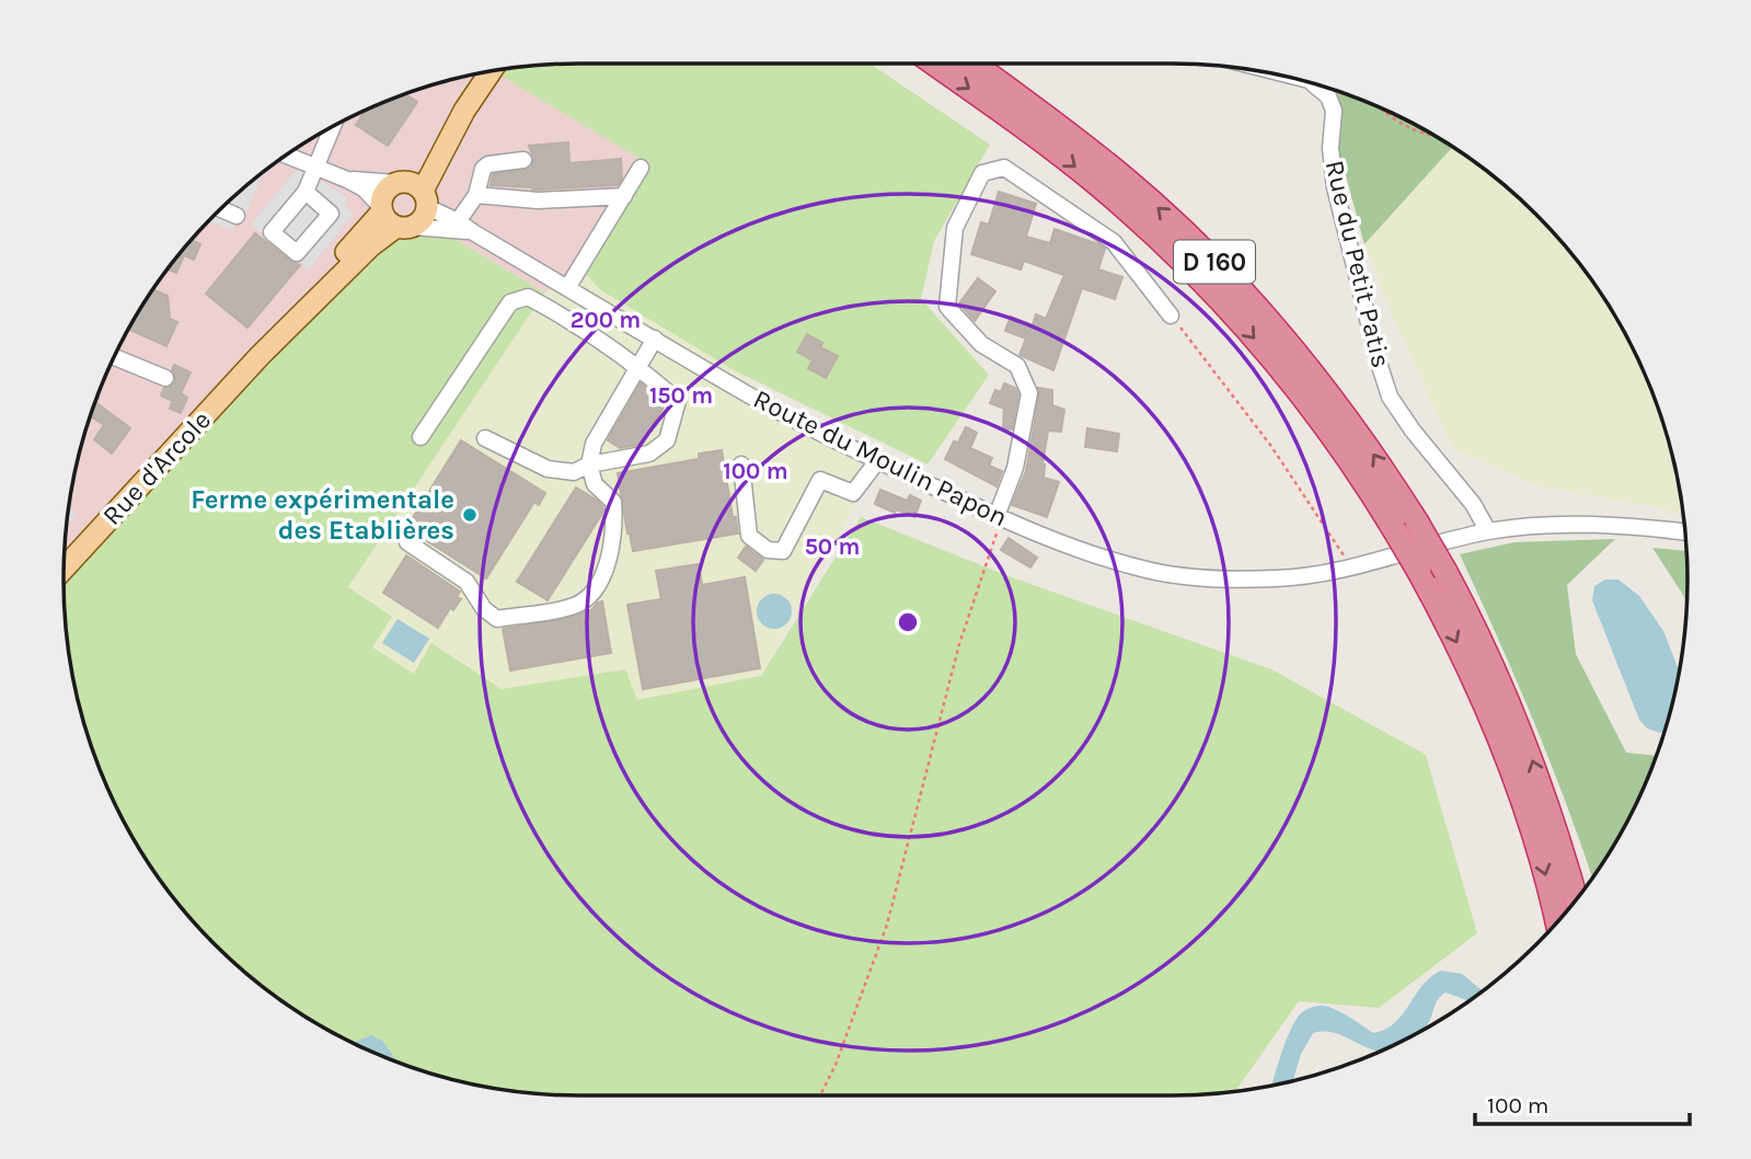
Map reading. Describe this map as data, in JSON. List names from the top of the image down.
{
  "streets": {
    "highway": ["D 160"],
    "main road": ["Rue d'Arcole"],
    "street": ["Rue du Petit Patis", "Route du Moulin Papon"]
  },
  "crossings": [
    ["Rue du Petit Patis", "Route du Moulin Papon"],
    ["Route du Moulin Papon", "Rue d'Arcole"]
  ],
  "places": ["Ferme expérimentale des Etablières"],
  "scale_bar": "100 m",
  "rings": [
    "200 m",
    "150 m",
    "100 m",
    "50 m"
  ]
}
